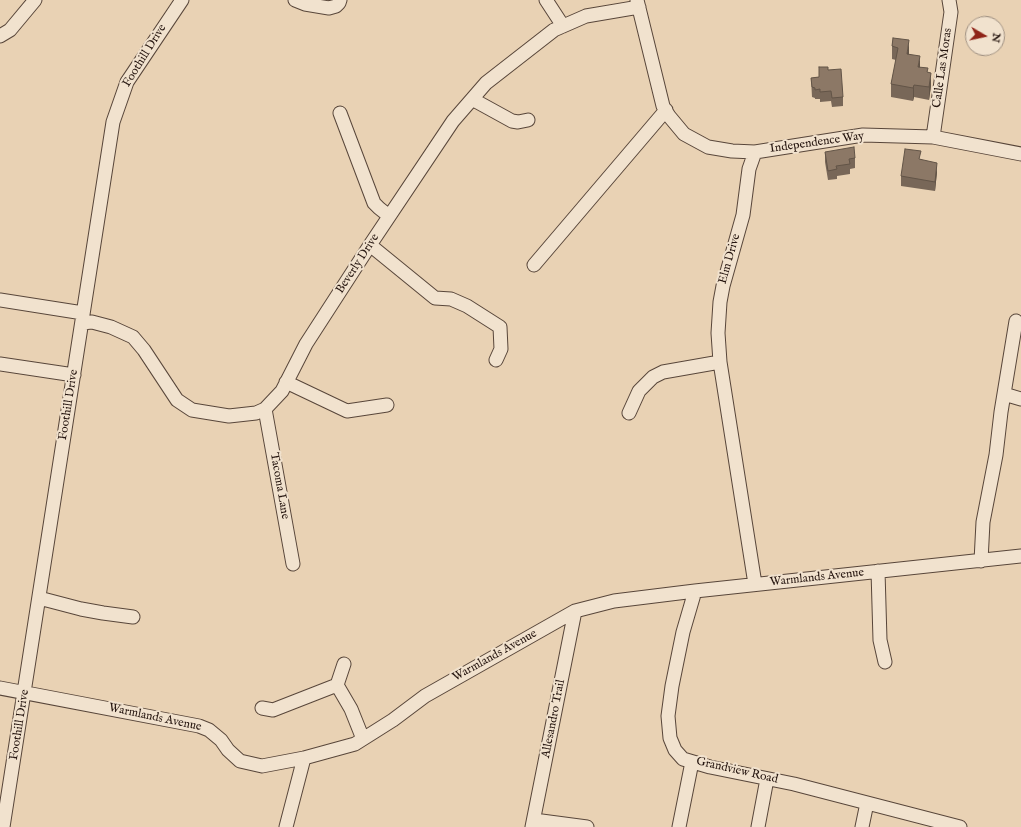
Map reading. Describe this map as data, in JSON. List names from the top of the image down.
{
  "streets": {
    "street": [
      "Foothill Drive",
      "Calle Las Moras",
      "Independence Way",
      "Elm Drive",
      "Beverly Drive",
      "Tacoma Lane",
      "Warmlands Avenue",
      "Allesandro Trail",
      "Grandview Road"
    ]
  },
  "crossings": [
    ["Foothill Drive", "Beverly Drive"],
    ["Foothill Drive", "Warmlands Avenue"],
    ["Calle Las Moras", "Independence Way"],
    ["Independence Way", "Elm Drive"],
    ["Elm Drive", "Warmlands Avenue"],
    ["Beverly Drive", "Tacoma Lane"],
    ["Warmlands Avenue", "Allesandro Trail"],
    ["Warmlands Avenue", "Grandview Road"]
  ],
  "north": "right"
}
